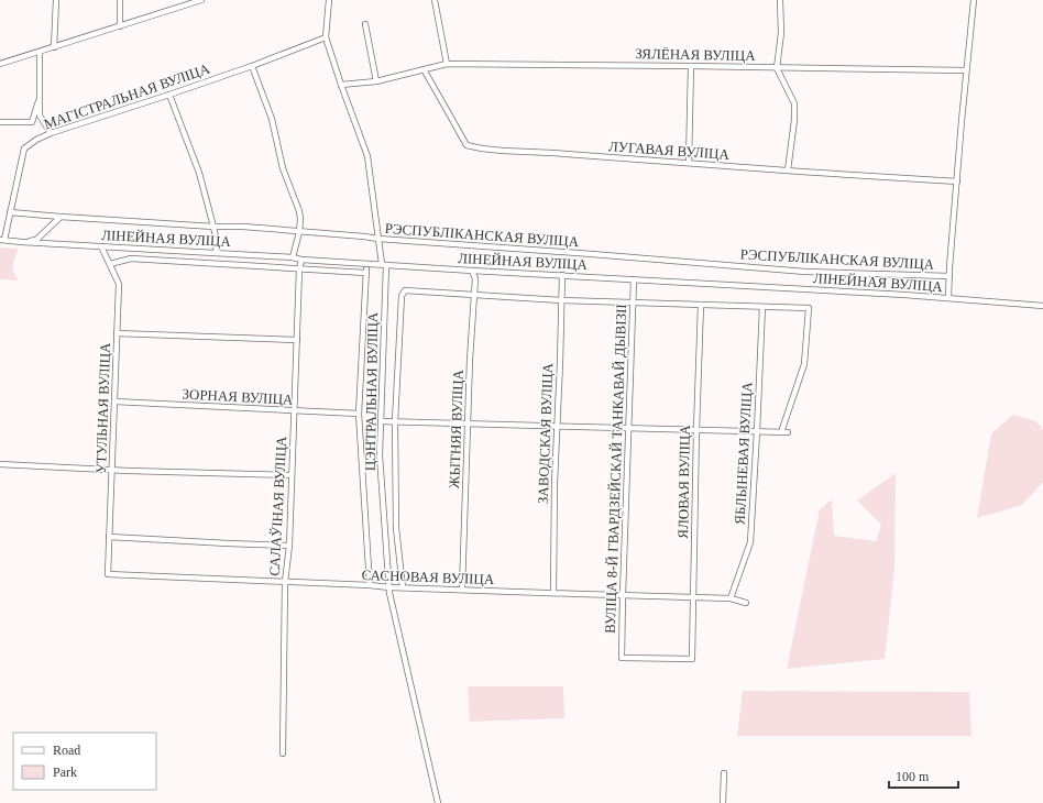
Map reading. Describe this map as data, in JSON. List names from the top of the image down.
{
  "streets": {
    "street": [
      "ЗЯЛЁНАЯ ВУЛІЦА",
      "МАГІСТРАЛЬНАЯ ВУЛІЦА",
      "ЛУГАВАЯ ВУЛІЦА",
      "РЭСПУБЛІКАНСКАЯ ВУЛІЦА",
      "ЛІНЕЙНАЯ ВУЛІЦА",
      "ЦЭНТРАЛЬНАЯ ВУЛІЦА",
      "ЗОРНАЯ ВУЛІЦА",
      "УТУЛЬНАЯ ВУЛІЦА",
      "ЖЫТНЯЯ ВУЛІЦА",
      "ЗАВОДСКАЯ ВУЛІЦА",
      "ЯБЛЫНЕВАЯ ВУЛІЦА",
      "ВУЛІЦА 8-Й ГВАРДЗЕЙСКАЙ ТАНКАВАЙ ДЫВІЗІІ",
      "ЯЛОВАЯ ВУЛІЦА",
      "САЛАЎІНАЯ ВУЛІЦА",
      "САСНОВАЯ ВУЛІЦА"
    ]
  },
  "crossings": [
    ["ЗЯЛЁНАЯ ВУЛІЦА", "ЛУГАВАЯ ВУЛІЦА"],
    ["ЗЯЛЁНАЯ ВУЛІЦА", "ЦЭНТРАЛЬНАЯ ВУЛІЦА"],
    ["МАГІСТРАЛЬНАЯ ВУЛІЦА", "РЭСПУБЛІКАНСКАЯ ВУЛІЦА"],
    ["МАГІСТРАЛЬНАЯ ВУЛІЦА", "ЛІНЕЙНАЯ ВУЛІЦА"],
    ["МАГІСТРАЛЬНАЯ ВУЛІЦА", "ЦЭНТРАЛЬНАЯ ВУЛІЦА"],
    ["РЭСПУБЛІКАНСКАЯ ВУЛІЦА", "ЦЭНТРАЛЬНАЯ ВУЛІЦА"],
    ["ЛІНЕЙНАЯ ВУЛІЦА", "ЦЭНТРАЛЬНАЯ ВУЛІЦА"],
    ["ЛІНЕЙНАЯ ВУЛІЦА", "УТУЛЬНАЯ ВУЛІЦА"],
    ["ЛІНЕЙНАЯ ВУЛІЦА", "ЖЫТНЯЯ ВУЛІЦА"],
    ["ЛІНЕЙНАЯ ВУЛІЦА", "ЗАВОДСКАЯ ВУЛІЦА"],
    ["ЛІНЕЙНАЯ ВУЛІЦА", "ВУЛІЦА 8-Й ГВАРДЗЕЙСКАЙ ТАНКАВАЙ ДЫВІЗІІ"],
    ["ЛІНЕЙНАЯ ВУЛІЦА", "САЛАЎІНАЯ ВУЛІЦА"],
    ["ЦЭНТРАЛЬНАЯ ВУЛІЦА", "ЗОРНАЯ ВУЛІЦА"],
    ["ЦЭНТРАЛЬНАЯ ВУЛІЦА", "САСНОВАЯ ВУЛІЦА"],
    ["ЗОРНАЯ ВУЛІЦА", "УТУЛЬНАЯ ВУЛІЦА"],
    ["ЗОРНАЯ ВУЛІЦА", "САЛАЎІНАЯ ВУЛІЦА"],
    ["УТУЛЬНАЯ ВУЛІЦА", "САСНОВАЯ ВУЛІЦА"],
    ["ЖЫТНЯЯ ВУЛІЦА", "САСНОВАЯ ВУЛІЦА"],
    ["ЗАВОДСКАЯ ВУЛІЦА", "САСНОВАЯ ВУЛІЦА"],
    ["ЯБЛЫНЕВАЯ ВУЛІЦА", "САСНОВАЯ ВУЛІЦА"],
    ["ВУЛІЦА 8-Й ГВАРДЗЕЙСКАЙ ТАНКАВАЙ ДЫВІЗІІ", "ЯЛОВАЯ ВУЛІЦА"],
    ["ВУЛІЦА 8-Й ГВАРДЗЕЙСКАЙ ТАНКАВАЙ ДЫВІЗІІ", "САСНОВАЯ ВУЛІЦА"],
    ["ЯЛОВАЯ ВУЛІЦА", "САСНОВАЯ ВУЛІЦА"],
    ["САЛАЎІНАЯ ВУЛІЦА", "САСНОВАЯ ВУЛІЦА"]
  ],
  "legend": ["Road", "Park"],
  "scale_bar": "100 m"
}
